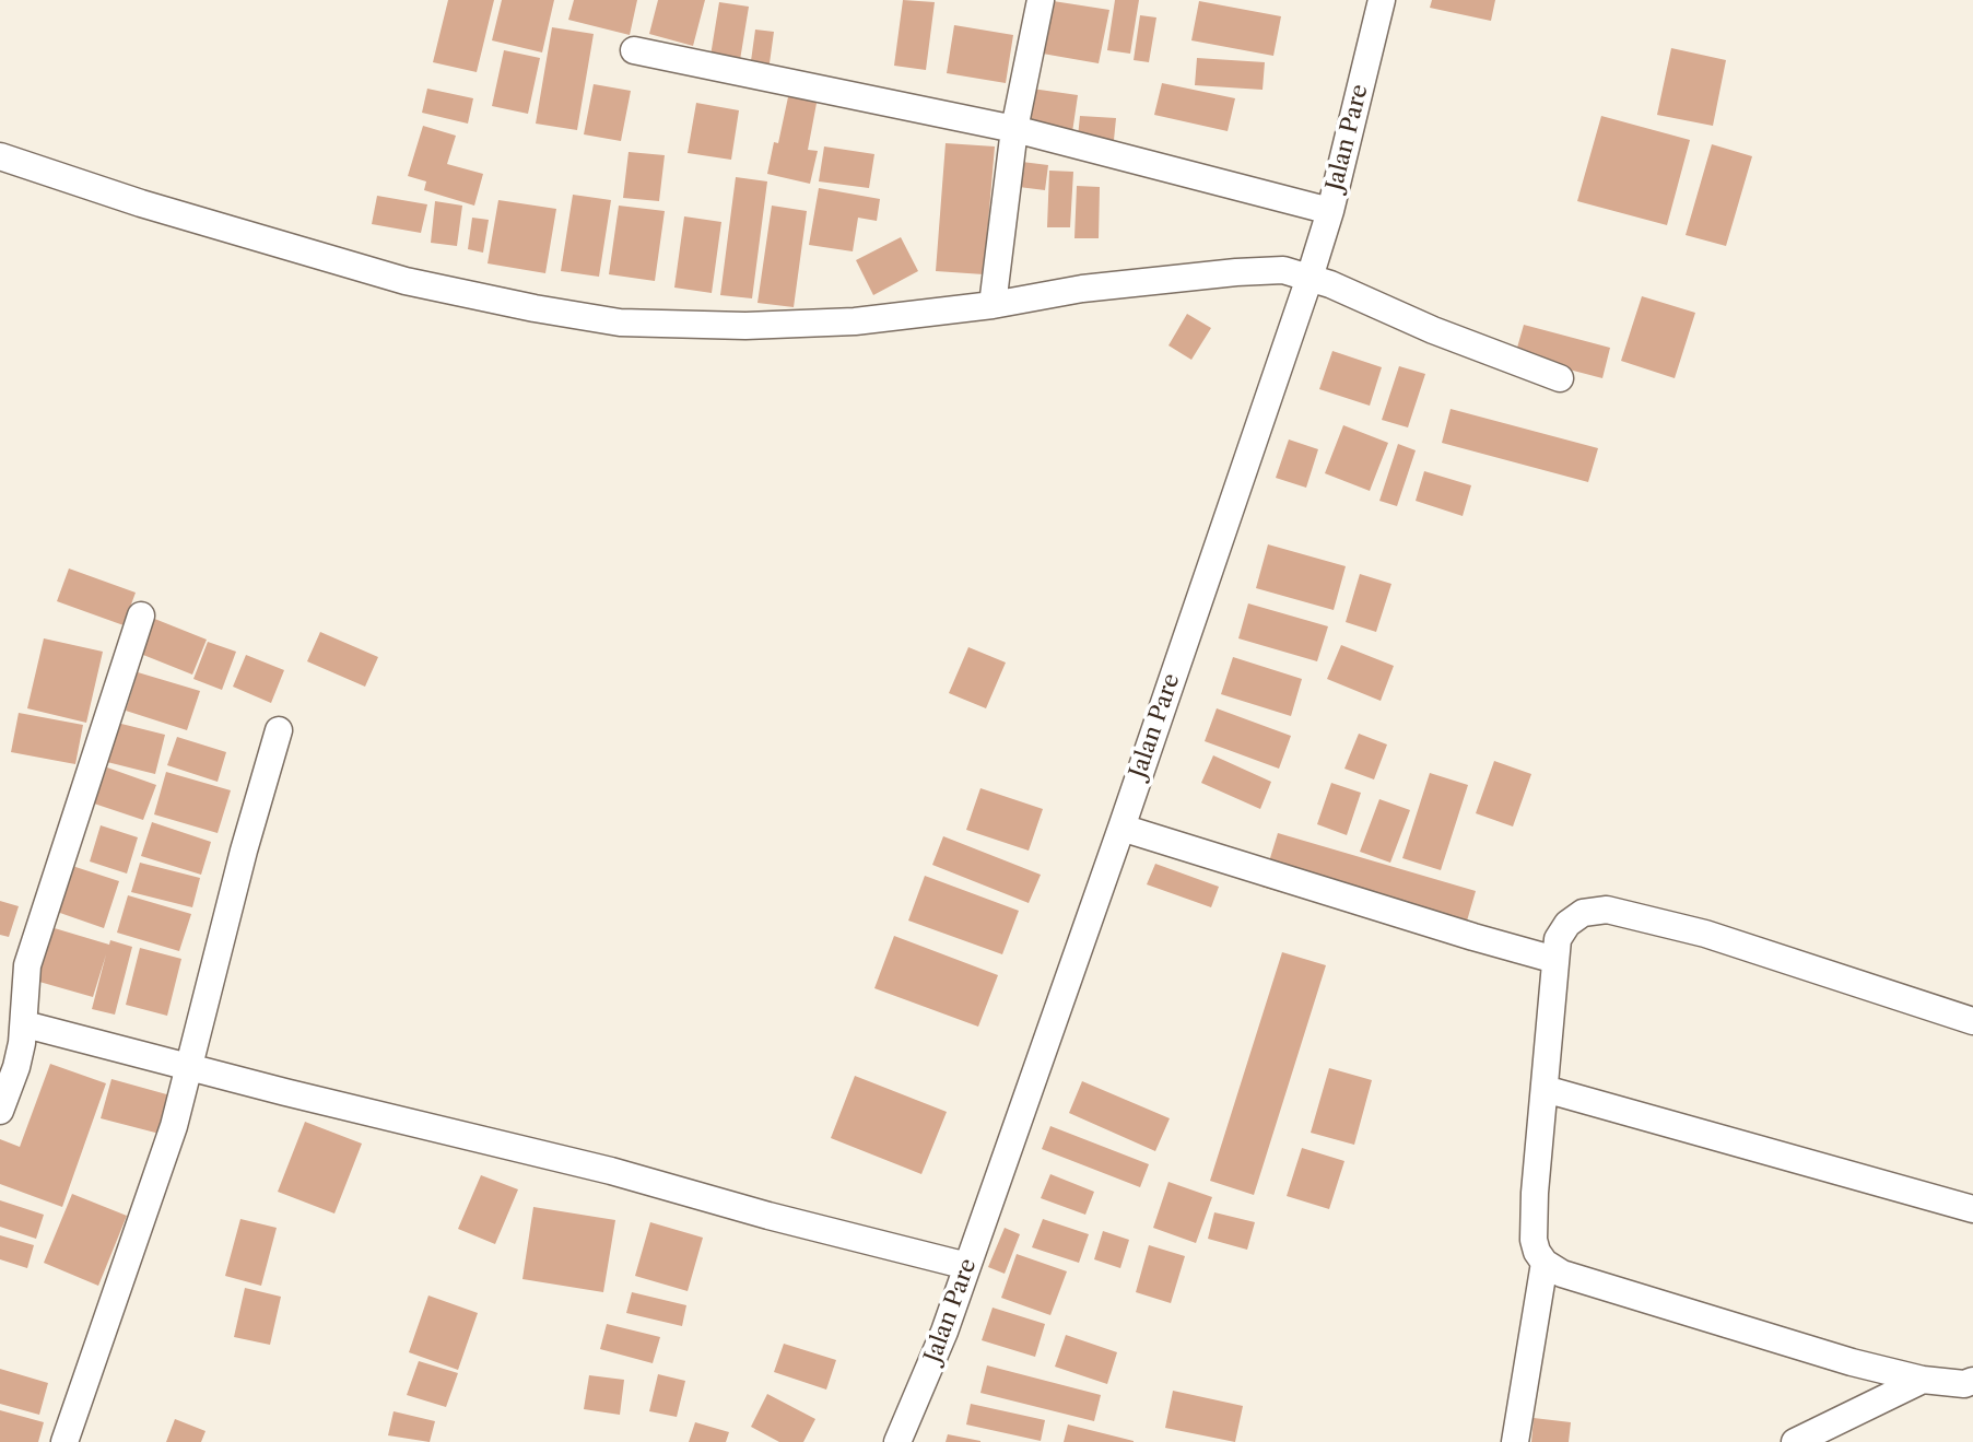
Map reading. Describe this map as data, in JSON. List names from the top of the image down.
{
  "streets": {
    "street": ["Jalan Pare"]
  }
}
